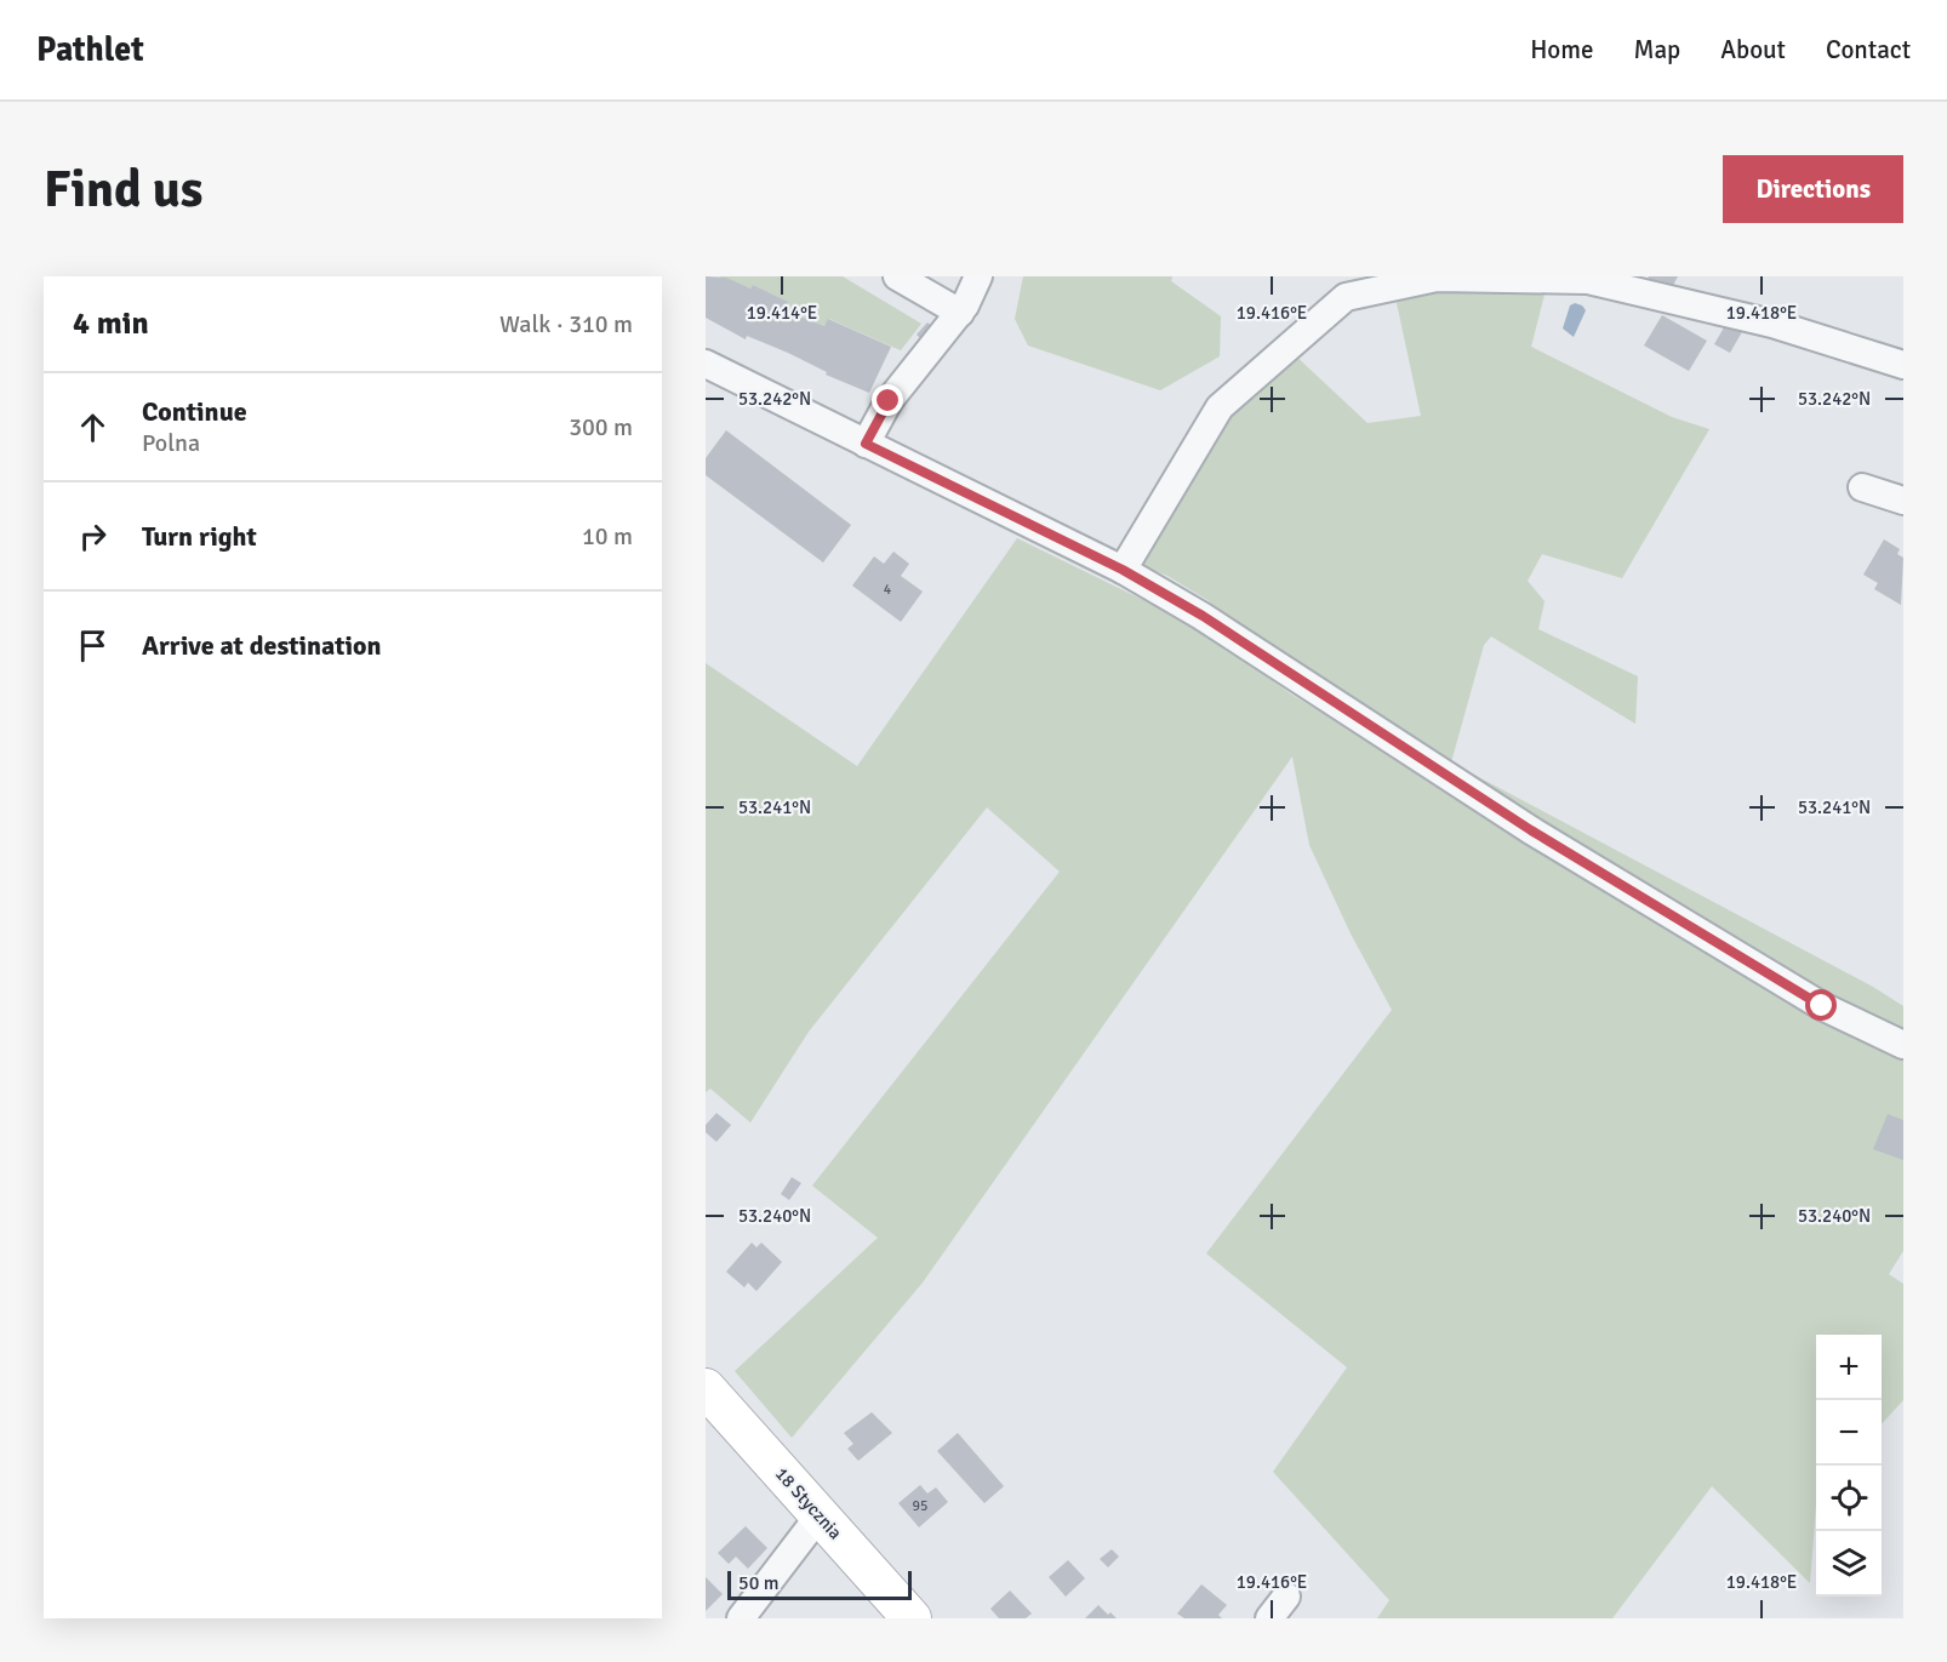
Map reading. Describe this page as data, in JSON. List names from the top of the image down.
{
  "streets": {
    "street": ["18 Stycznia"]
  },
  "house_numbers": ["4", "95"],
  "scale_bar": "50 m",
  "page": {
    "header": "Pathlet",
    "nav": [
      "Home",
      "Map",
      "About",
      "Contact"
    ],
    "buttons": "Directions",
    "title": "Find us",
    "heading": ["4 min", "Walk · 310 m"],
    "list": [
      ["Continue", "Polna", "300 m"],
      ["Turn right", "10 m"],
      "Arrive at destination"
    ],
    "map_buttons": ["+", "−"],
    "scale": "50 m"
  },
  "coordinates": [
    "19.414°E",
    "19.416°E",
    "19.418°E",
    "53.242°N",
    "53.241°N",
    "53.240°N"
  ]
}
